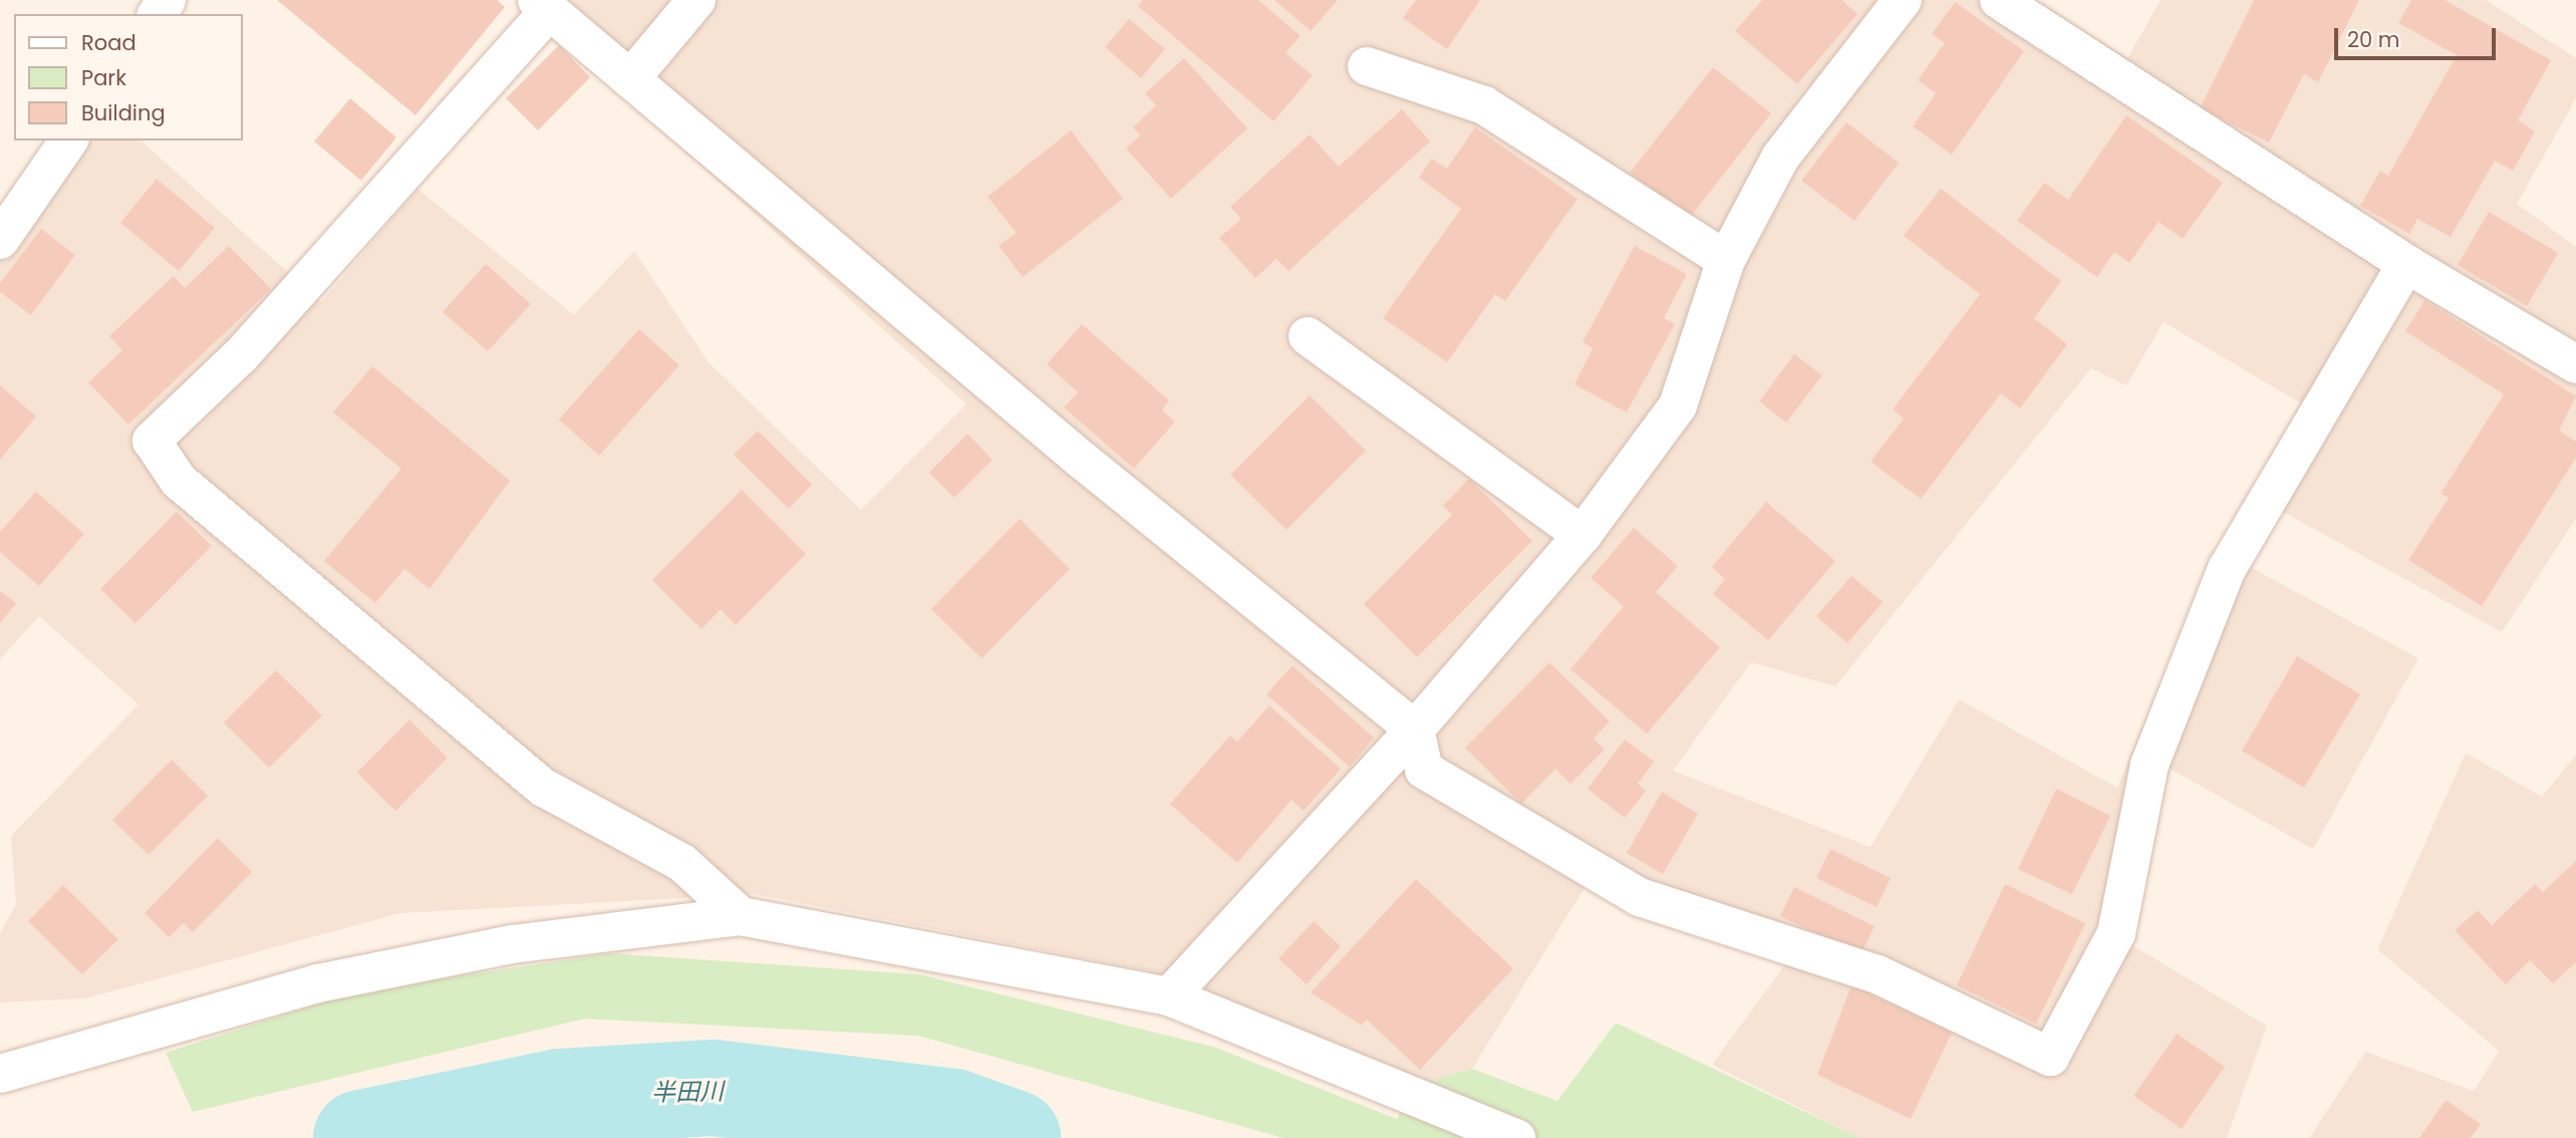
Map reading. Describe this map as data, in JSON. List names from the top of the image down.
{
  "water": ["半田川"],
  "legend": ["Road", "Park", "Building"],
  "scale_bar": "20 m"
}
